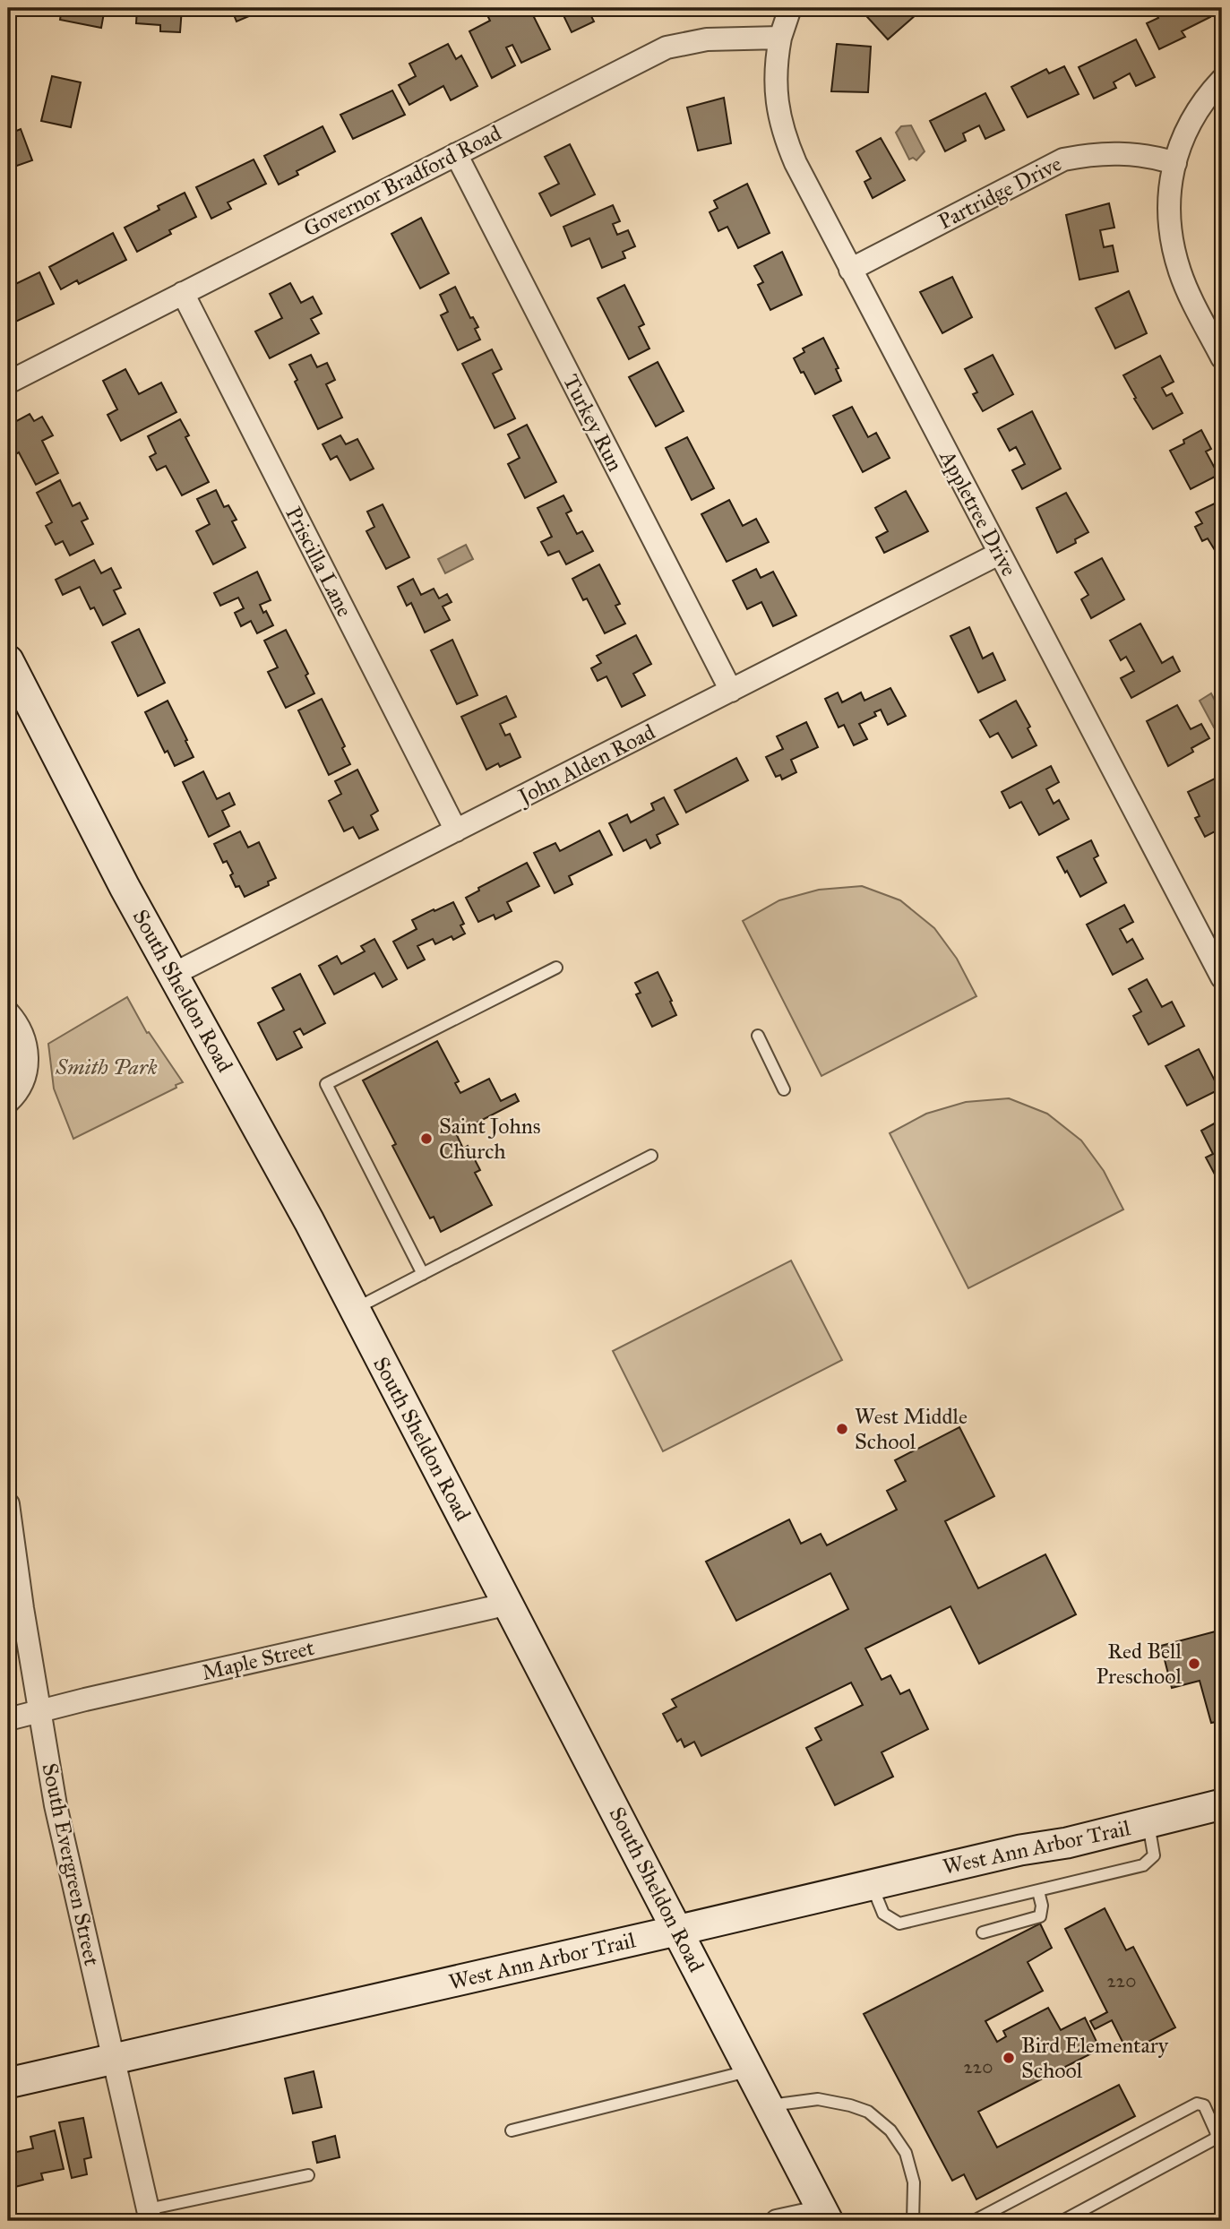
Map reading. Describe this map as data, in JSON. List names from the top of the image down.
{
  "streets": {
    "main road": ["South Sheldon Road", "West Ann Arbor Trail"],
    "street": [
      "Governor Bradford Road",
      "Partridge Drive",
      "Turkey Run",
      "Appletree Drive",
      "Priscilla Lane",
      "John Alden Road",
      "Maple Street",
      "South Evergreen Street"
    ]
  },
  "crossings": [
    ["Governor Bradford Road", "Turkey Run"],
    ["Governor Bradford Road", "Appletree Drive"],
    ["Governor Bradford Road", "Priscilla Lane"],
    ["Partridge Drive", "Appletree Drive"],
    ["Turkey Run", "John Alden Road"],
    ["Appletree Drive", "John Alden Road"],
    ["Priscilla Lane", "John Alden Road"],
    ["John Alden Road", "South Sheldon Road"],
    ["South Sheldon Road", "Maple Street"],
    ["South Sheldon Road", "West Ann Arbor Trail"],
    ["Maple Street", "South Evergreen Street"],
    ["West Ann Arbor Trail", "South Evergreen Street"]
  ],
  "parks": ["Smith Park"],
  "places": [
    "Saint Johns Church",
    "West Middle School",
    "Red Bell Preschool",
    "Bird Elementary School"
  ],
  "house_numbers": ["220", "220"]
}
